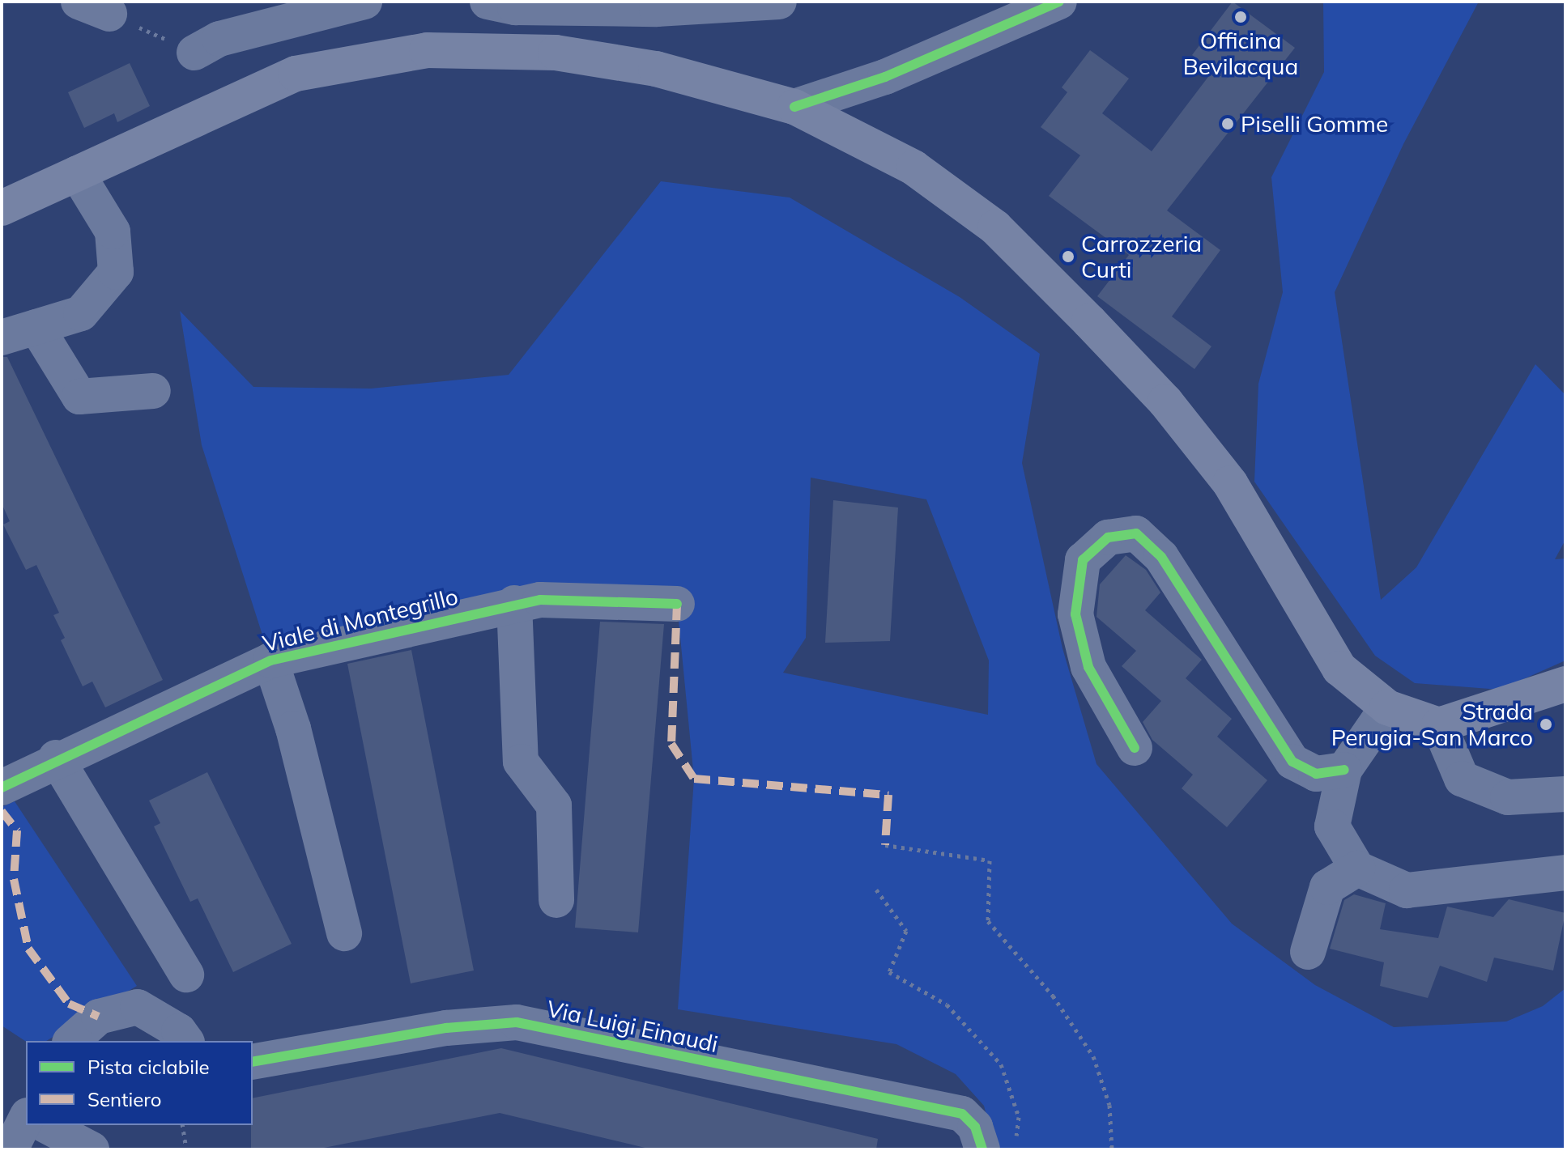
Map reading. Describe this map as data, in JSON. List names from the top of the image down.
{
  "streets": {
    "street": ["Viale di Montegrillo", "Via Luigi Einaudi"]
  },
  "places": [
    "Officina Bevilacqua",
    "Piselli Gomme",
    "Carrozzeria Curti",
    "Strada Perugia-San Marco"
  ],
  "legend": ["Pista ciclabile", "Sentiero"]
}
